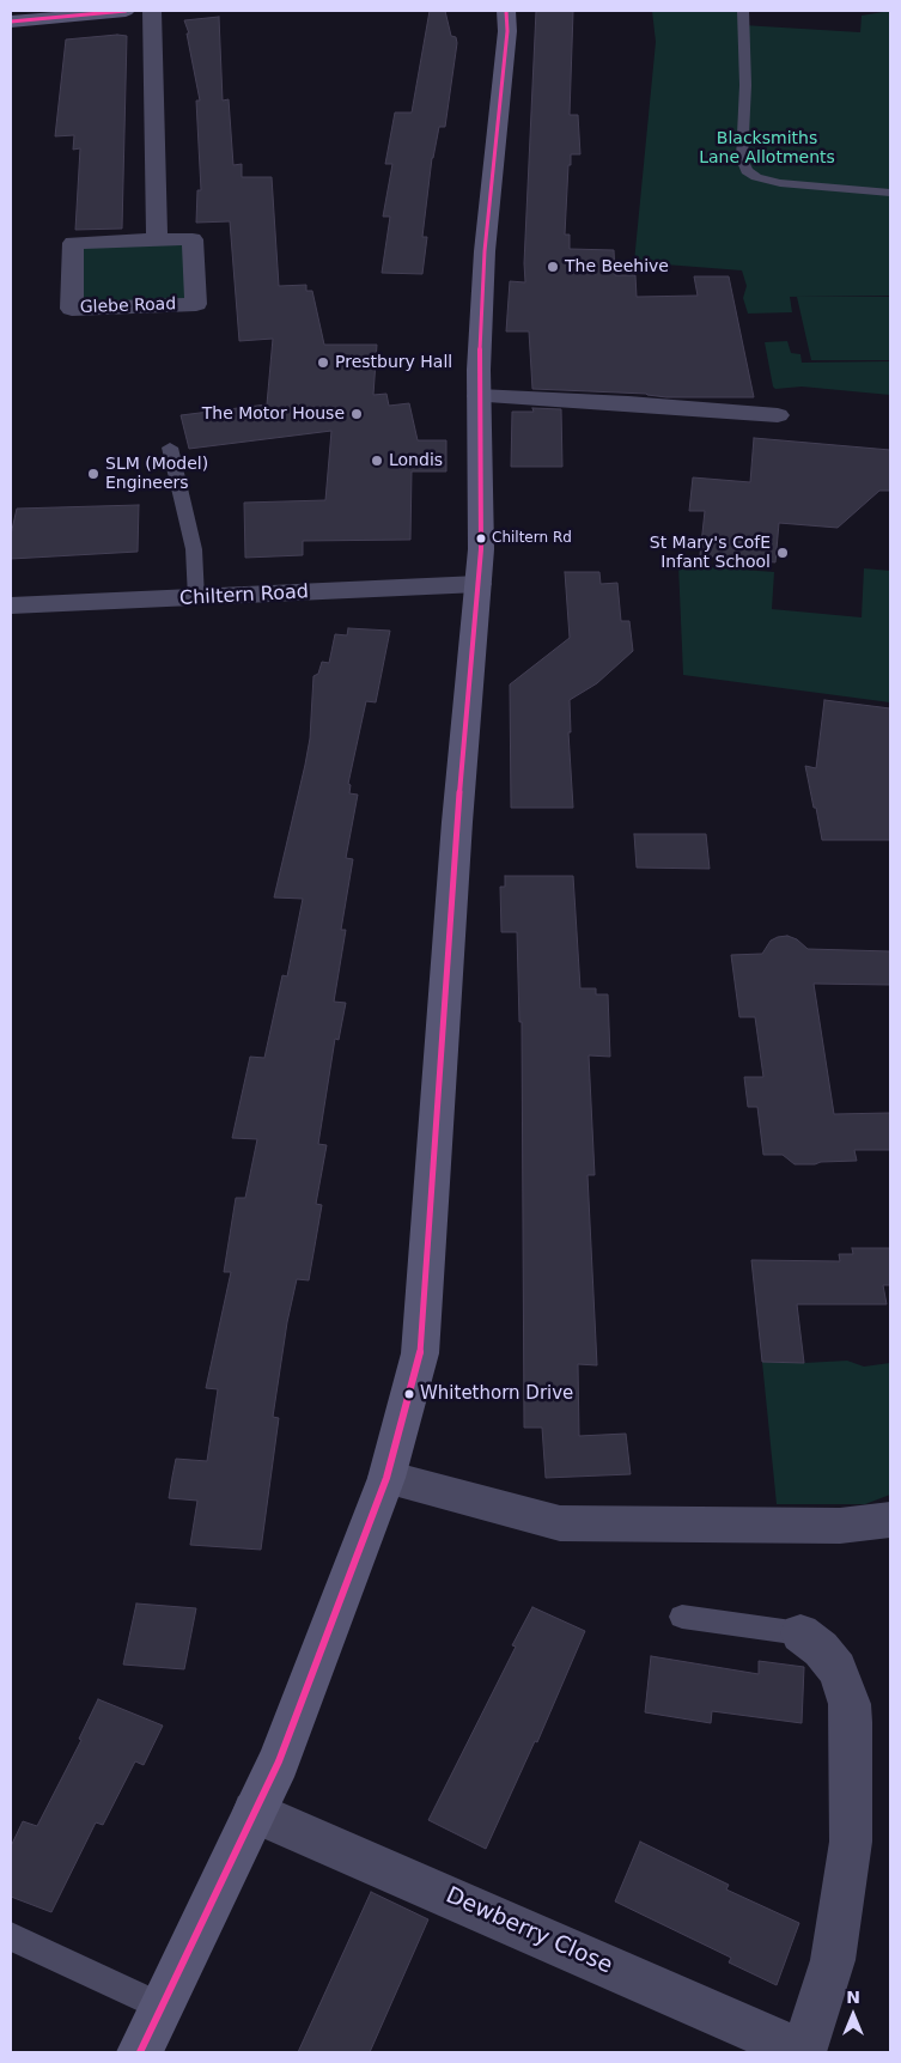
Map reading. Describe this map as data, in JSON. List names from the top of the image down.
{
  "streets": {
    "street": ["Glebe Road", "Chiltern Road", "Dewberry Close"]
  },
  "parks": ["Blacksmiths Lane Allotments"],
  "places": [
    "The Beehive",
    "Prestbury Hall",
    "The Motor House",
    "Londis",
    "SLM (Model) Engineers",
    "Chiltern Rd",
    "St Mary's CofE Infant School",
    "Whitethorn Drive"
  ],
  "north": "top"
}
